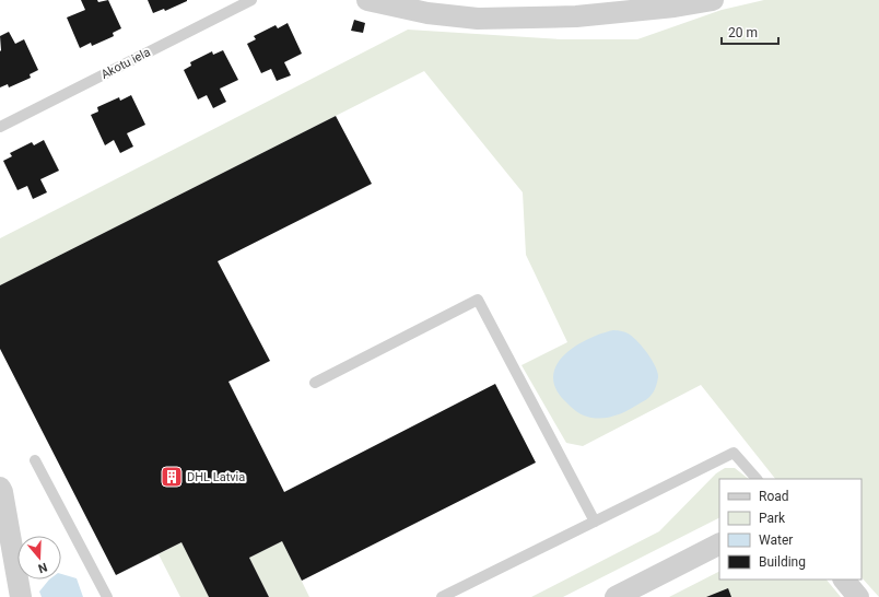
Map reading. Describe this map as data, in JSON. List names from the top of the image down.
{
  "streets": {
    "lane": ["Akotu iela"]
  },
  "places": {
    "building": ["DHL Latvia"]
  },
  "legend": [
    "Road",
    "Park",
    "Water",
    "Building"
  ],
  "scale_bar": "20 m",
  "north": "bottom"
}
